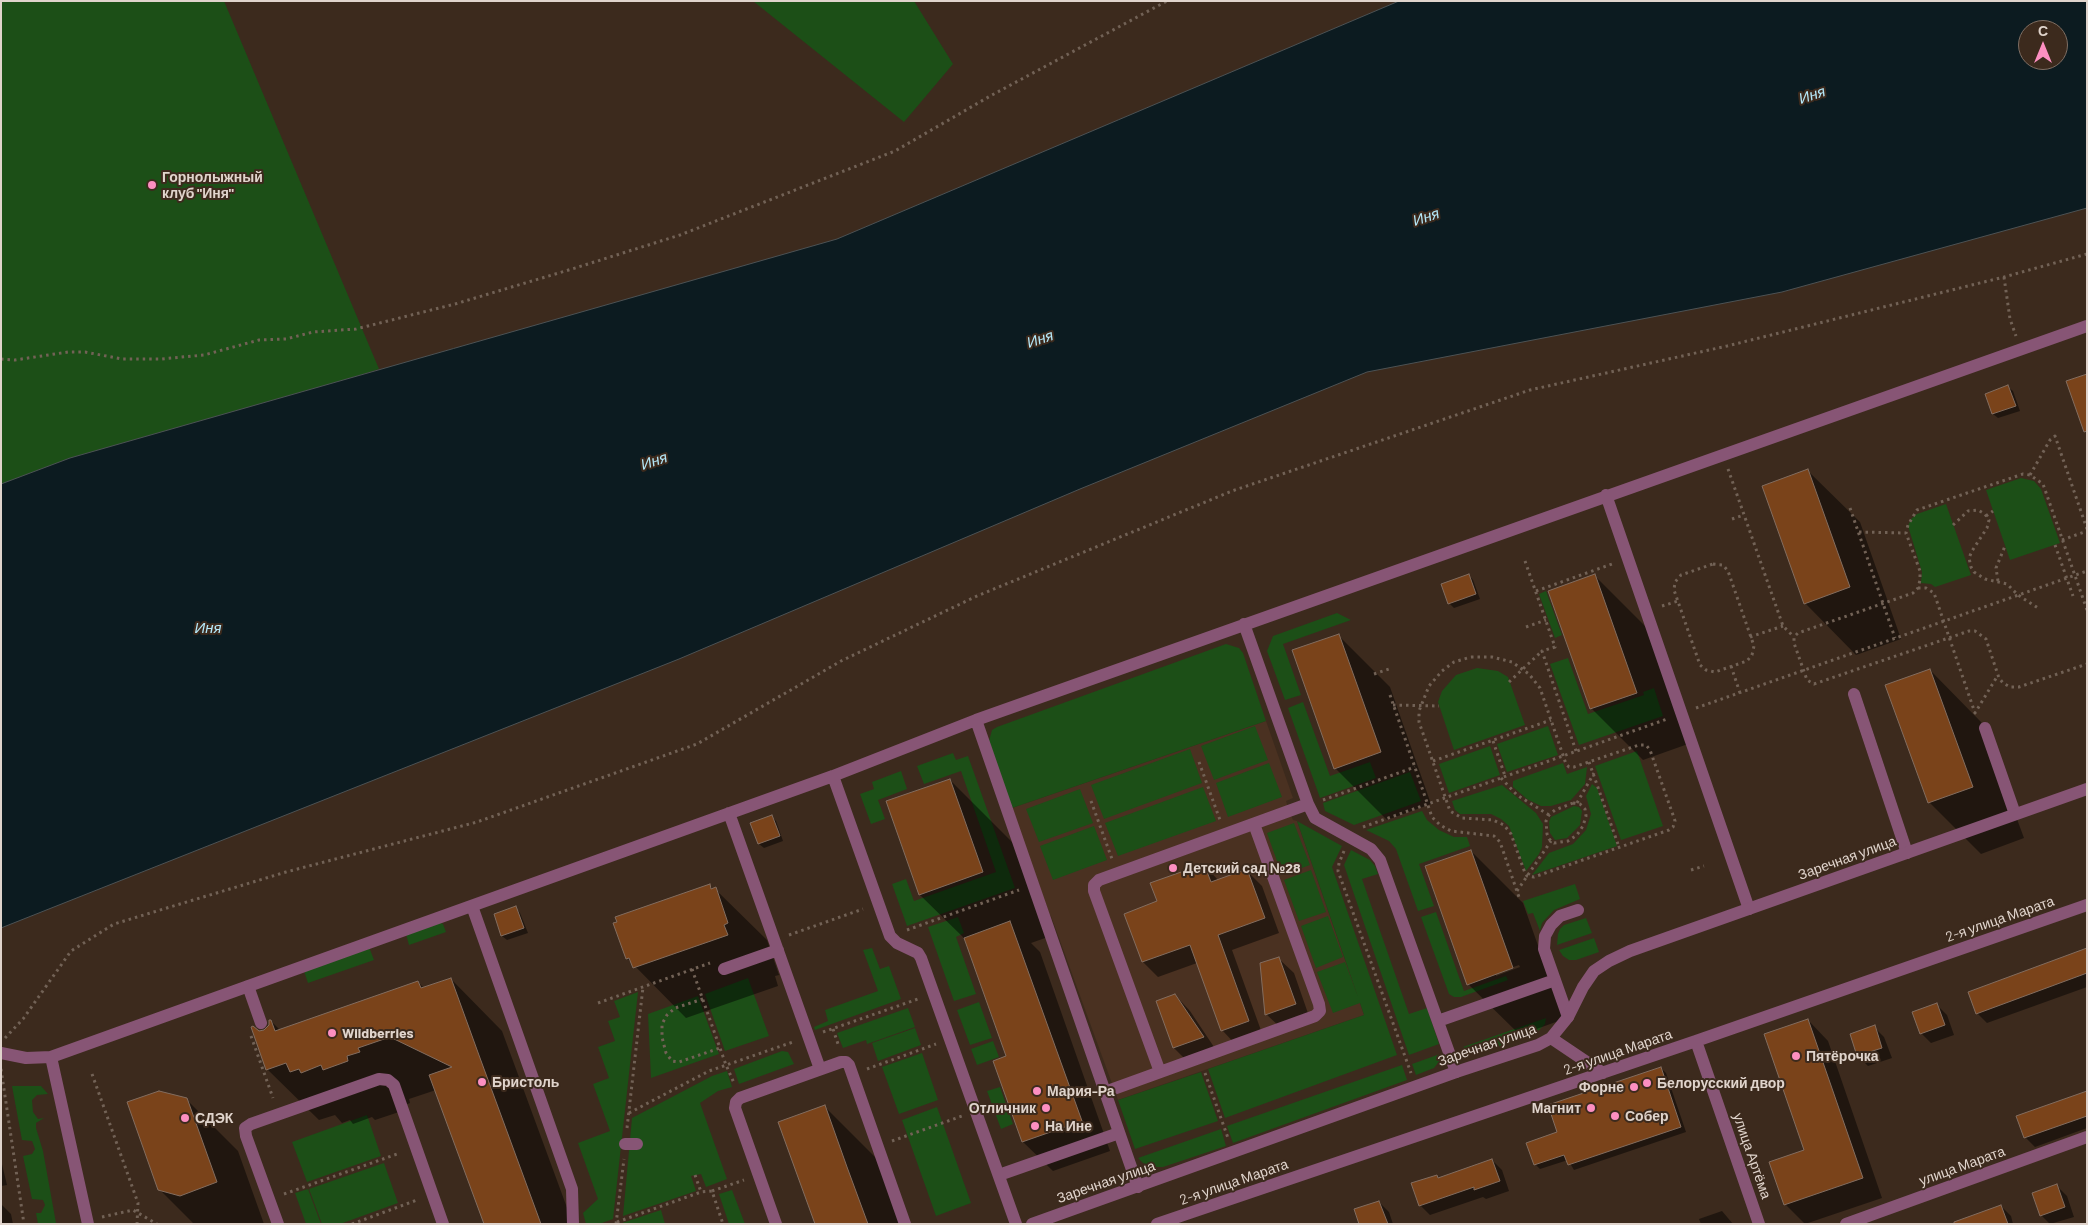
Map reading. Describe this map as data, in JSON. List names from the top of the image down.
{
  "streets": {
    "street": [
      "Заречная улица",
      "2-я улица Марата",
      "улица Артёма",
      "улица Марата"
    ]
  },
  "crossings": [
    ["2-я улица Марата", "улица Артёма"]
  ],
  "water": ["Иня"],
  "places": [
    "Горнолыжный клуб \"Иня\"",
    "Детский сад №28",
    "Wildberries",
    "Пятёрочка",
    "Бристоль",
    "Белорусский двор",
    "Форне",
    "Мария-Ра",
    "Отличник",
    "Магнит",
    "Собер",
    "СДЭК",
    "На Ине"
  ],
  "north": "top"
}
